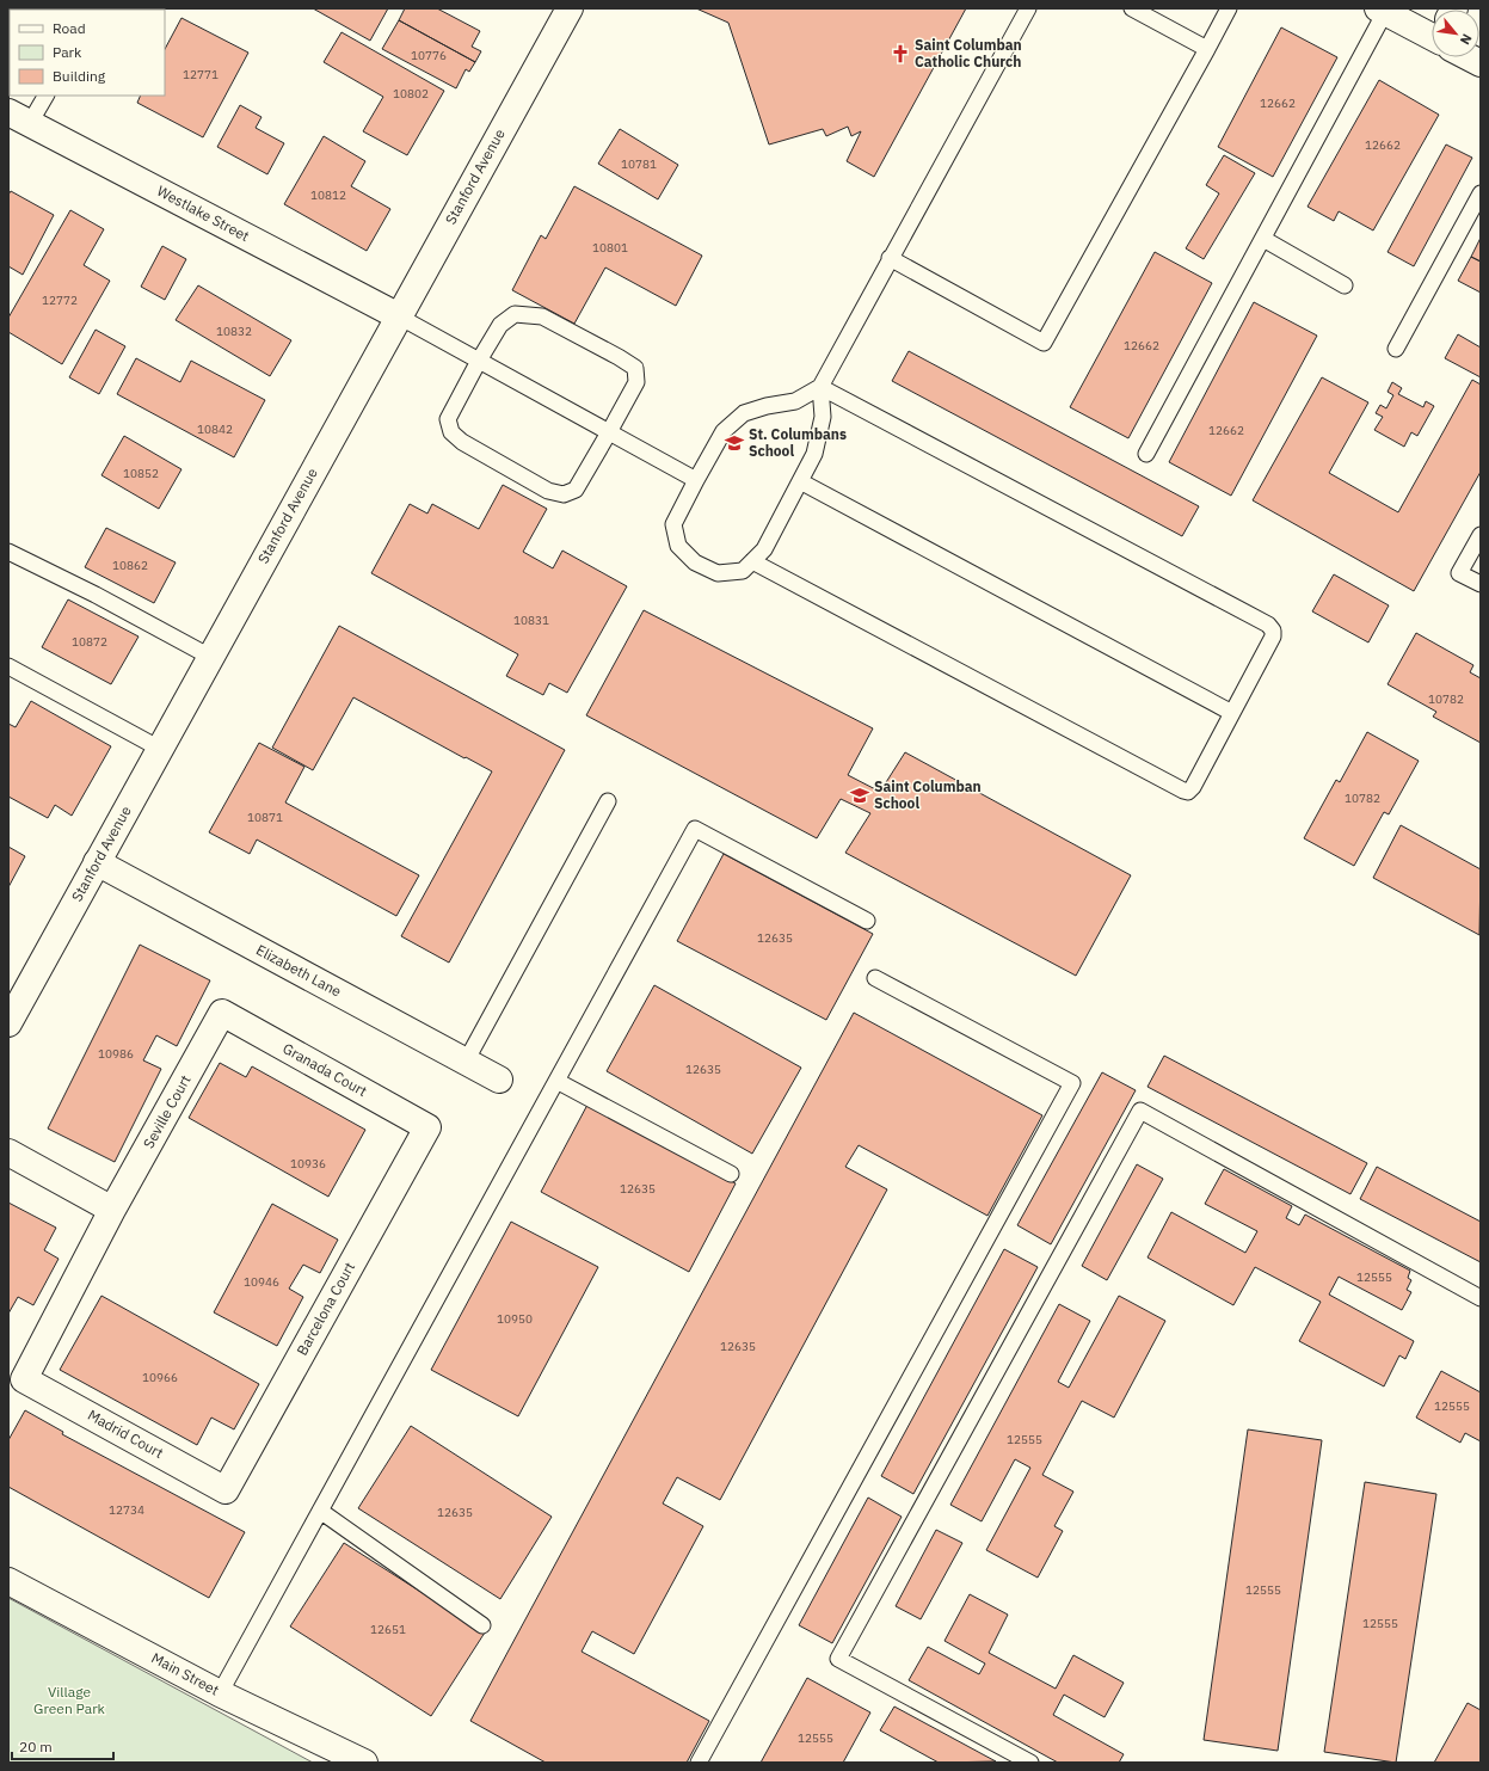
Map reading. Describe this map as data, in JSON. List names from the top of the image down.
{
  "streets": {
    "street": [
      "Stanford Avenue",
      "Westlake Street",
      "Elizabeth Lane",
      "Granada Court",
      "Seville Court",
      "Barcelona Court",
      "Madrid Court",
      "Main Street"
    ]
  },
  "crossings": [
    ["Stanford Avenue", "Westlake Street"],
    ["Stanford Avenue", "Elizabeth Lane"],
    ["Granada Court", "Seville Court"],
    ["Granada Court", "Barcelona Court"],
    ["Seville Court", "Madrid Court"],
    ["Barcelona Court", "Madrid Court"]
  ],
  "parks": ["Village Green Park"],
  "places": {
    "church": ["Saint Columban Catholic Church"],
    "school or university": ["St. Columbans School", "Saint Columban School"]
  },
  "house_numbers": [
    "10776",
    "12771",
    "10802",
    "12662",
    "12662",
    "10781",
    "10812",
    "10801",
    "12772",
    "10832",
    "12662",
    "10842",
    "12662",
    "10852",
    "10862",
    "10831",
    "10872",
    "10782",
    "10782",
    "10871",
    "12635",
    "10986",
    "12635",
    "10936",
    "12635",
    "12555",
    "10946",
    "10950",
    "12635",
    "10966",
    "12555",
    "12555",
    "12734",
    "12635",
    "12555",
    "12555",
    "12651",
    "12555"
  ],
  "legend": ["Road", "Park", "Building"],
  "scale_bar": "20 m",
  "north": "bottom right"
}
